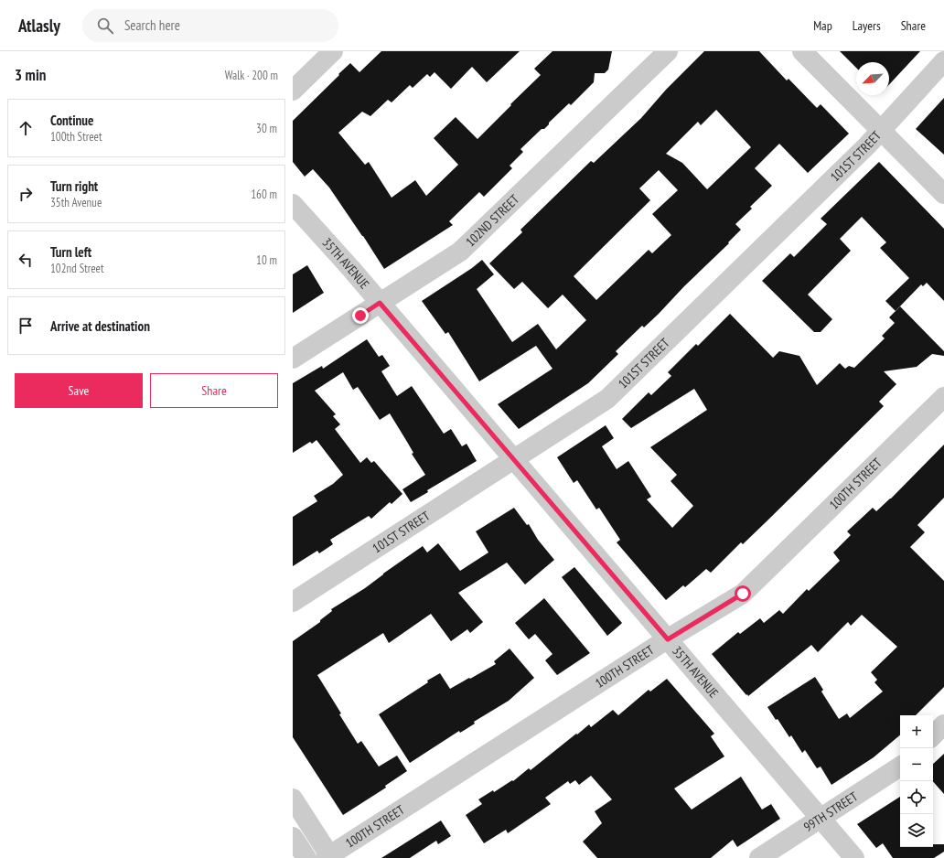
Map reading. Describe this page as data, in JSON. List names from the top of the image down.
{
  "streets": {
    "street": [
      "101ST STREET",
      "102ND STREET",
      "35TH AVENUE",
      "100TH STREET",
      "99TH STREET"
    ]
  },
  "crossings": [
    ["101ST STREET", "35TH AVENUE"],
    ["102ND STREET", "35TH AVENUE"],
    ["35TH AVENUE", "100TH STREET"],
    ["35TH AVENUE", "99TH STREET"]
  ],
  "north": "bottom left",
  "page": {
    "header": "Atlasly",
    "search": "Search here",
    "nav": ["Map", "Layers", "Share"],
    "heading": ["3 min", "Walk · 200 m"],
    "list": [
      ["Continue", "100th Street", "30 m"],
      ["Turn right", "35th Avenue", "160 m"],
      ["Turn left", "102nd Street", "10 m"],
      "Arrive at destination"
    ],
    "buttons": ["Save", "Share"],
    "map_buttons": ["+", "−"]
  }
}
